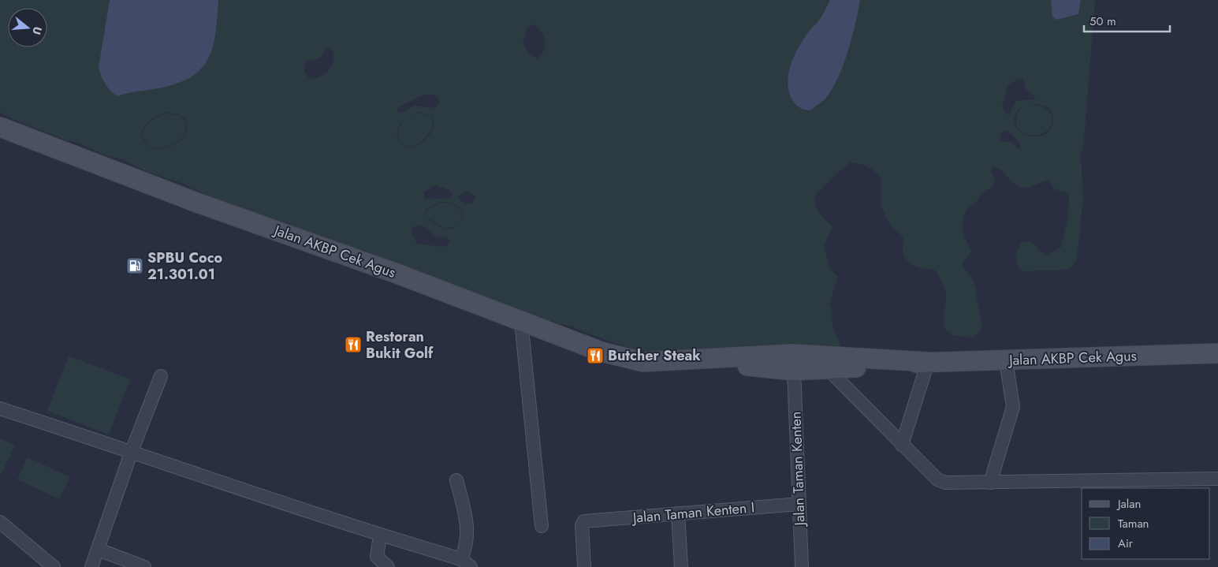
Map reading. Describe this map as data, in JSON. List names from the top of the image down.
{
  "streets": {
    "main road": ["Jalan AKBP Cek Agus"],
    "street": ["Jalan Taman Kenten", "Jalan Taman Kenten I"]
  },
  "crossings": [
    ["Jalan AKBP Cek Agus", "Jalan Taman Kenten"],
    ["Jalan Taman Kenten", "Jalan Taman Kenten I"]
  ],
  "places": {
    "fuel station": ["SPBU Coco 21.301.01"],
    "restaurant": ["Restoran Bukit Golf", "Butcher Steak"]
  },
  "legend": ["Jalan", "Taman", "Air"],
  "scale_bar": "50 m",
  "north": "right"
}
